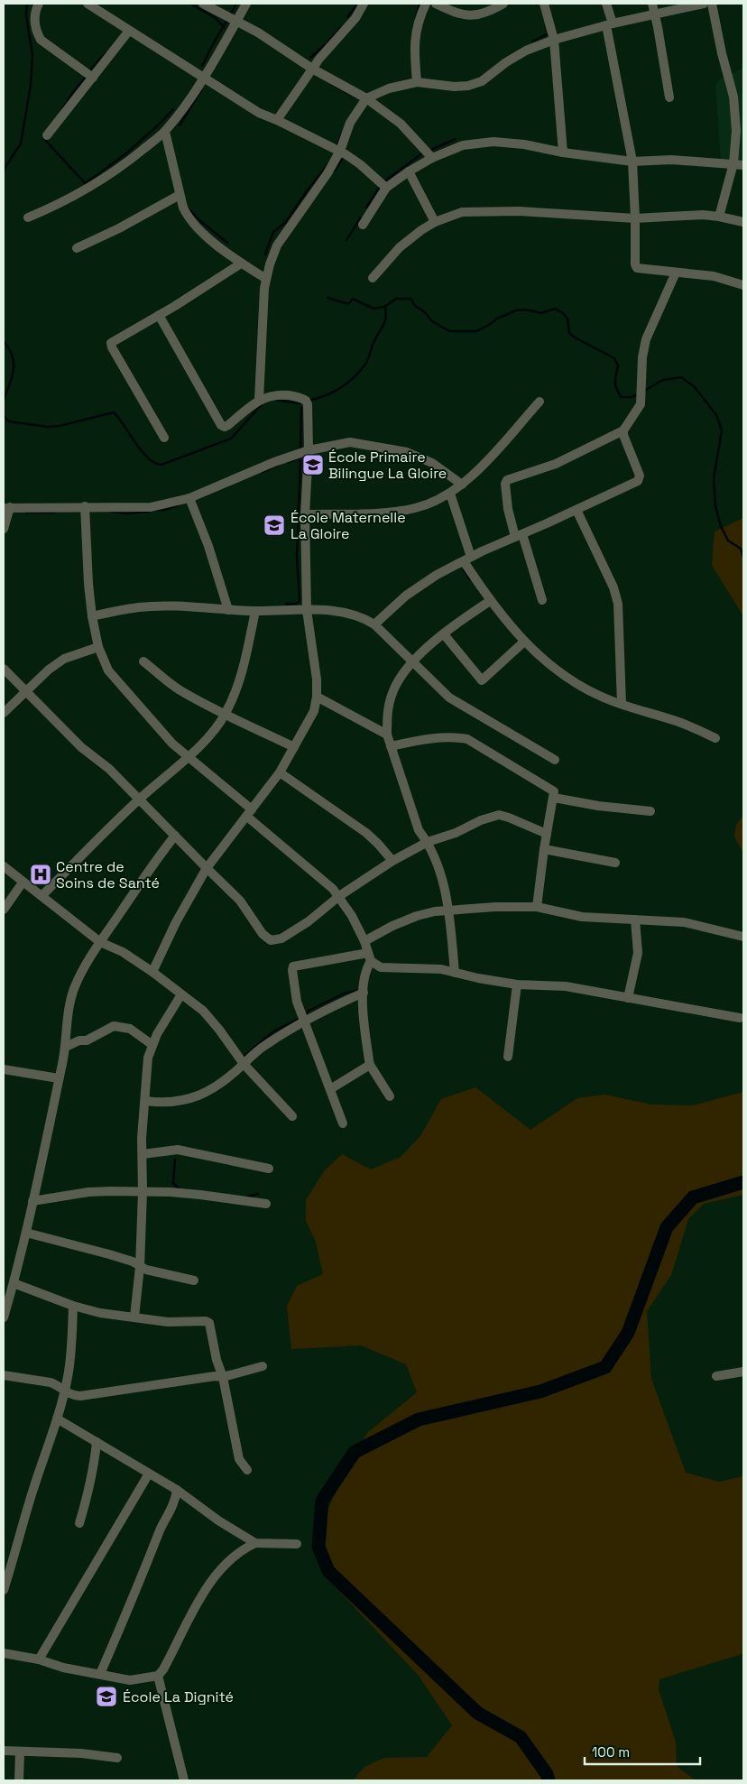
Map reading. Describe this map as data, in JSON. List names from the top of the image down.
{
  "places": {
    "school or university": ["École Primaire Bilingue La Gloire", "École Maternelle La Gloire", "École La Dignité"],
    "hospital": ["Centre de Soins de Santé"]
  },
  "scale_bar": "100 m"
}
